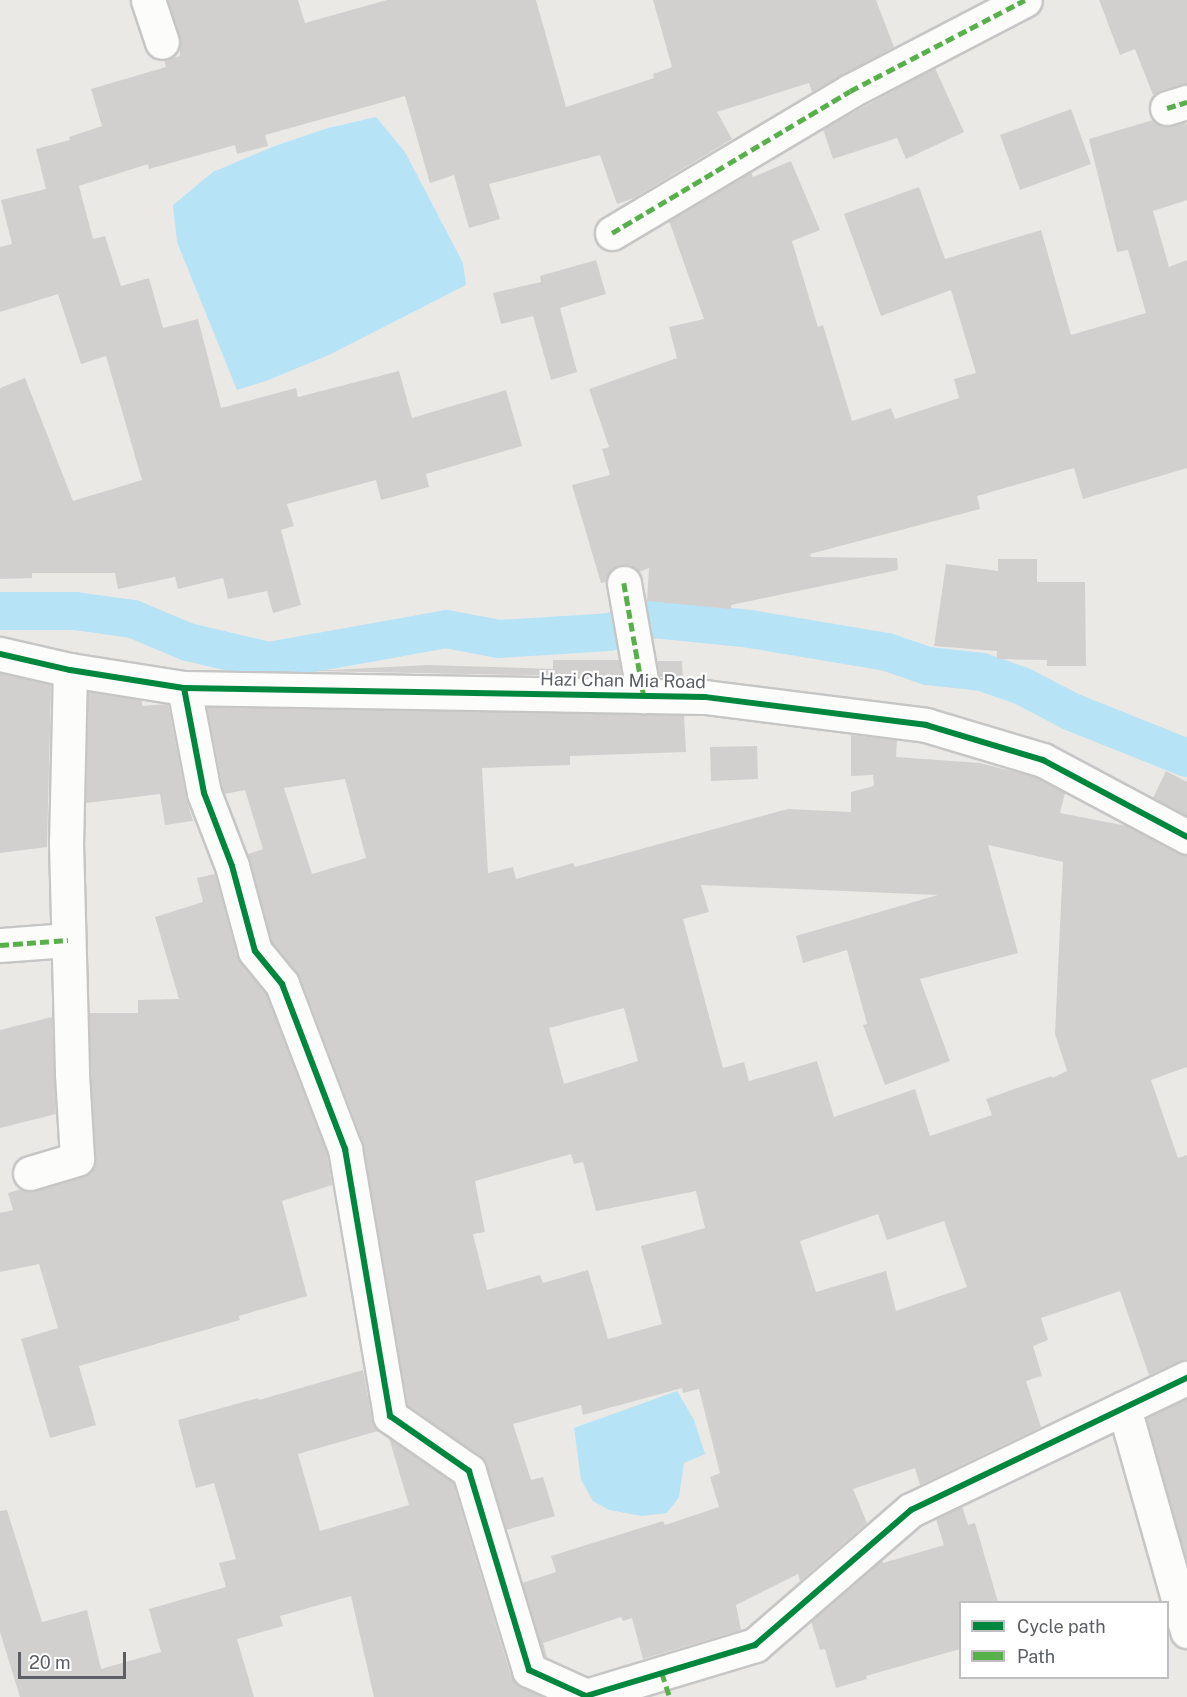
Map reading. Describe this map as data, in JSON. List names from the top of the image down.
{
  "streets": {
    "street": ["Hazi Chan Mia Road"]
  },
  "legend": ["Cycle path", "Path"],
  "scale_bar": "20 m"
}
